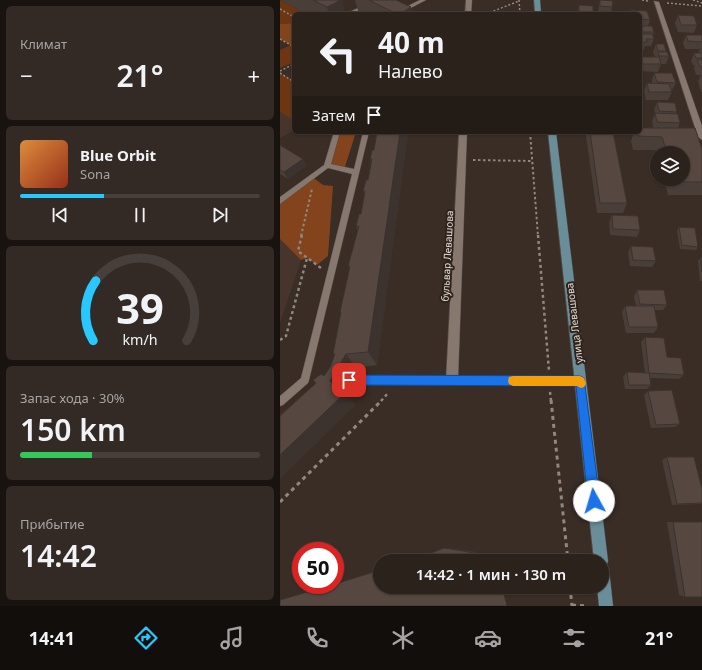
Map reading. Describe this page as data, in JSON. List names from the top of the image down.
{
  "streets": {
    "main road": ["улица Левашова"],
    "street": ["бульвар Левашова"]
  },
  "page": {
    "tile": [
      "Климат",
      ["Запас хода · 30%", "150 km"],
      ["Прибытие", "14:42"]
    ],
    "turn": ["40 m", "Налево"],
    "heat": ["−", "21°", "+"],
    "then": "Затем",
    "song": ["Blue Orbit", "Sona"],
    "limit": "50",
    "trip": "14:42 · 1 мин · 130 m",
    "tabs": ["14:41", "21°"],
    "gauge": ["39", "km/h"]
  }
}
